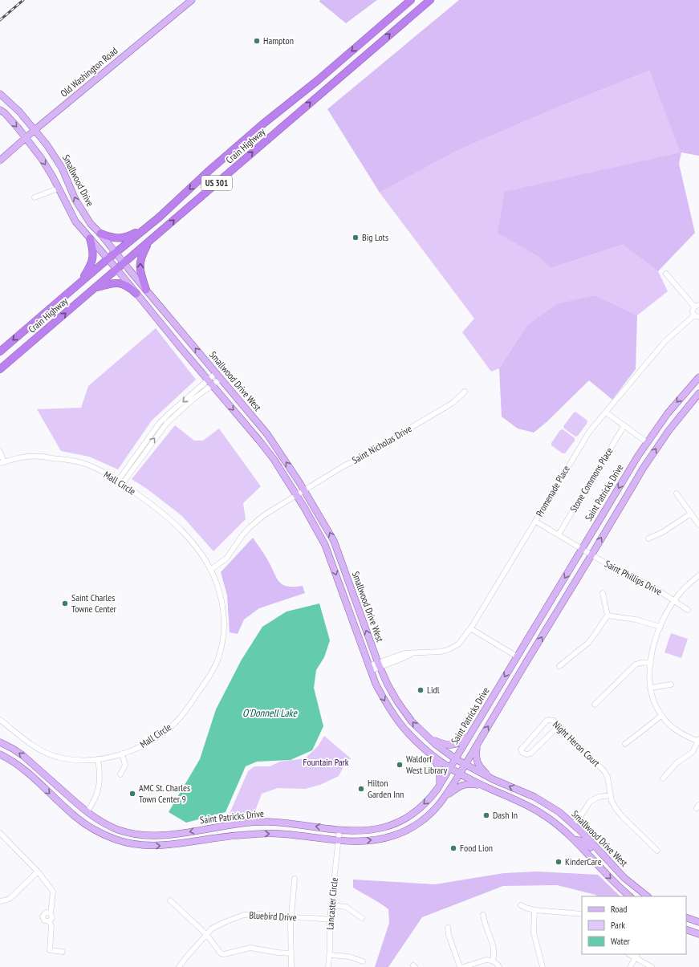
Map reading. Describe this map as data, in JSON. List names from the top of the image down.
{
  "streets": {
    "highway": ["Crain Highway", "US 301"],
    "main road": [
      "Old Washington Road",
      "Smallwood Drive",
      "Smallwood Drive West",
      "Saint Patricks Drive"
    ],
    "street": [
      "Saint Nicholas Drive",
      "Stone Commons Place",
      "Mall Circle",
      "Promenade Place",
      "Saint Phillips Drive",
      "Night Heron Court",
      "Lancaster Circle",
      "Bluebird Drive"
    ]
  },
  "crossings": [
    ["Old Washington Road", "Smallwood Drive"],
    ["Crain Highway", "Smallwood Drive"],
    ["Crain Highway", "Smallwood Drive West"],
    ["Smallwood Drive", "Smallwood Drive West"],
    ["Smallwood Drive West", "Saint Nicholas Drive"],
    ["Smallwood Drive West", "Promenade Place"],
    ["Smallwood Drive West", "Saint Patricks Drive"],
    ["Stone Commons Place", "Saint Phillips Drive"],
    ["Promenade Place", "Saint Phillips Drive"],
    ["Saint Patricks Drive", "Saint Phillips Drive"],
    ["Saint Patricks Drive", "Lancaster Circle"],
    ["Lancaster Circle", "Bluebird Drive"]
  ],
  "water": ["O'Donnell Lake"],
  "parks": ["Fountain Park"],
  "places": [
    "Hampton",
    "Big Lots",
    "Saint Charles Towne Center",
    "Lidl",
    "Waldorf West Library",
    "Hilton Garden Inn",
    "AMC St. Charles Town Center 9",
    "Dash In",
    "Food Lion",
    "KinderCare"
  ],
  "legend": ["Road", "Park", "Water"]
}
